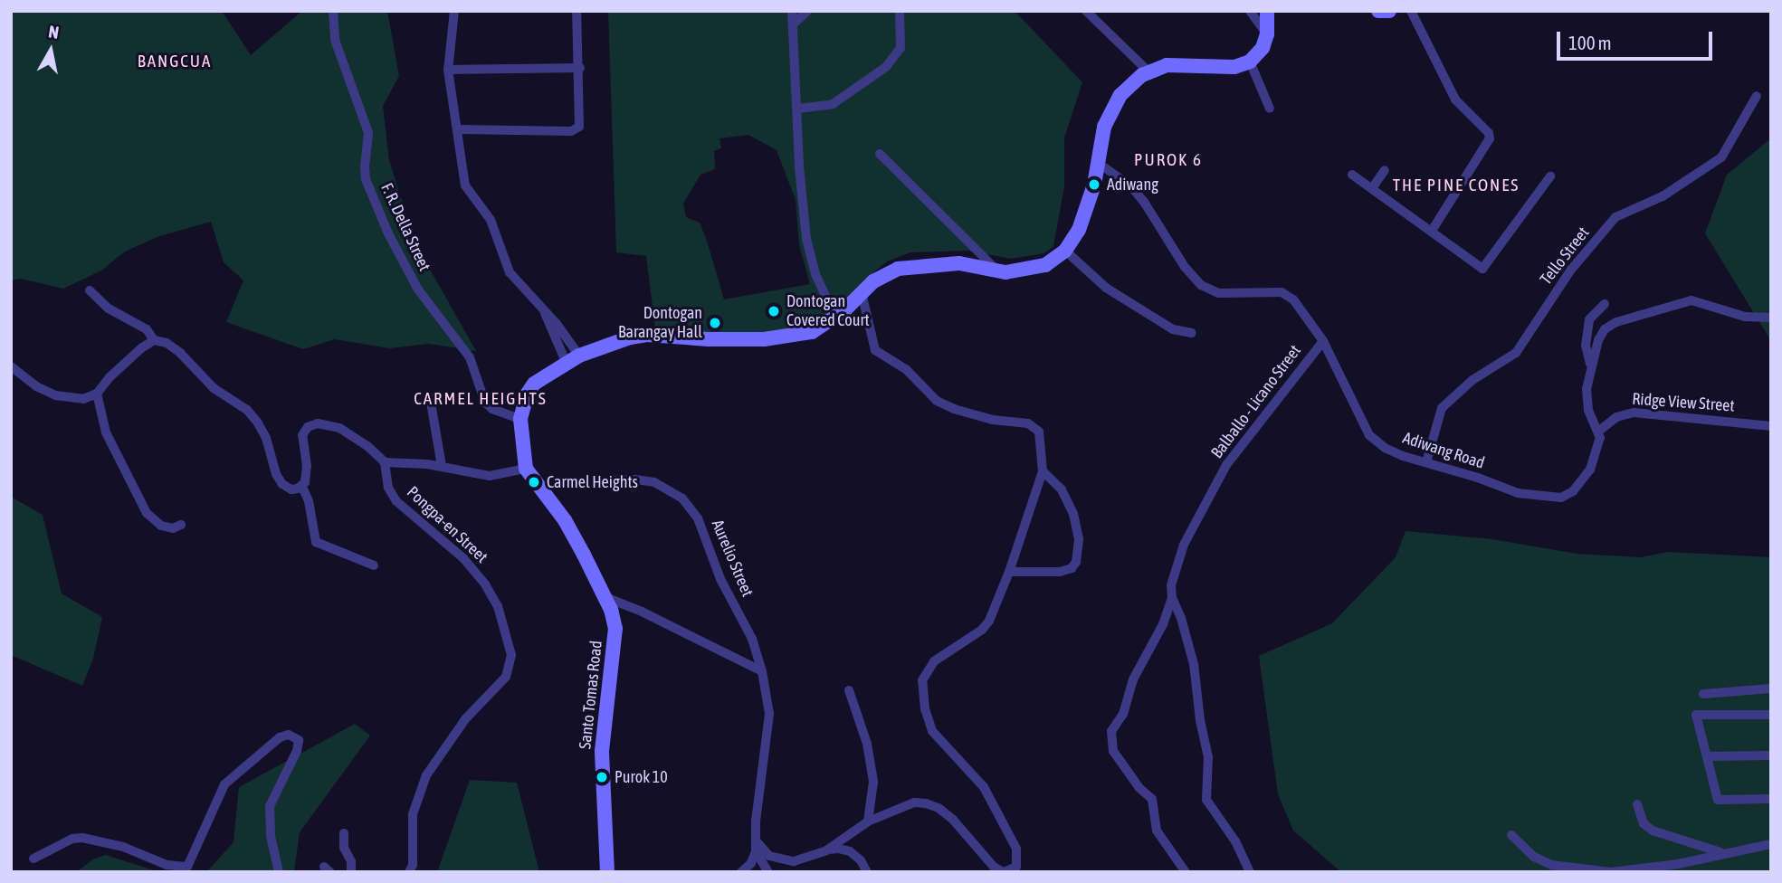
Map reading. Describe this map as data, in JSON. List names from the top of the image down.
{
  "streets": {
    "street": [
      "F. R. Della Street",
      "Tello Street",
      "Balballo - Licano Street",
      "Ridge View Street",
      "Adiwang Road",
      "Pongpa-en Street",
      "Aurelio Street",
      "Santo Tomas Road"
    ]
  },
  "crossings": [
    ["Tello Street", "Adiwang Road"],
    ["Balballo - Licano Street", "Adiwang Road"],
    ["Ridge View Street", "Adiwang Road"]
  ],
  "districts": [
    "BANGCUA",
    "PUROK 6",
    "THE PINE CONES",
    "CARMEL HEIGHTS"
  ],
  "places": [
    "Adiwang",
    "Dontogan Covered Court",
    "Dontogan Barangay Hall",
    "Carmel Heights",
    "Purok 10"
  ],
  "scale_bar": "100 m",
  "north": "top"
}
